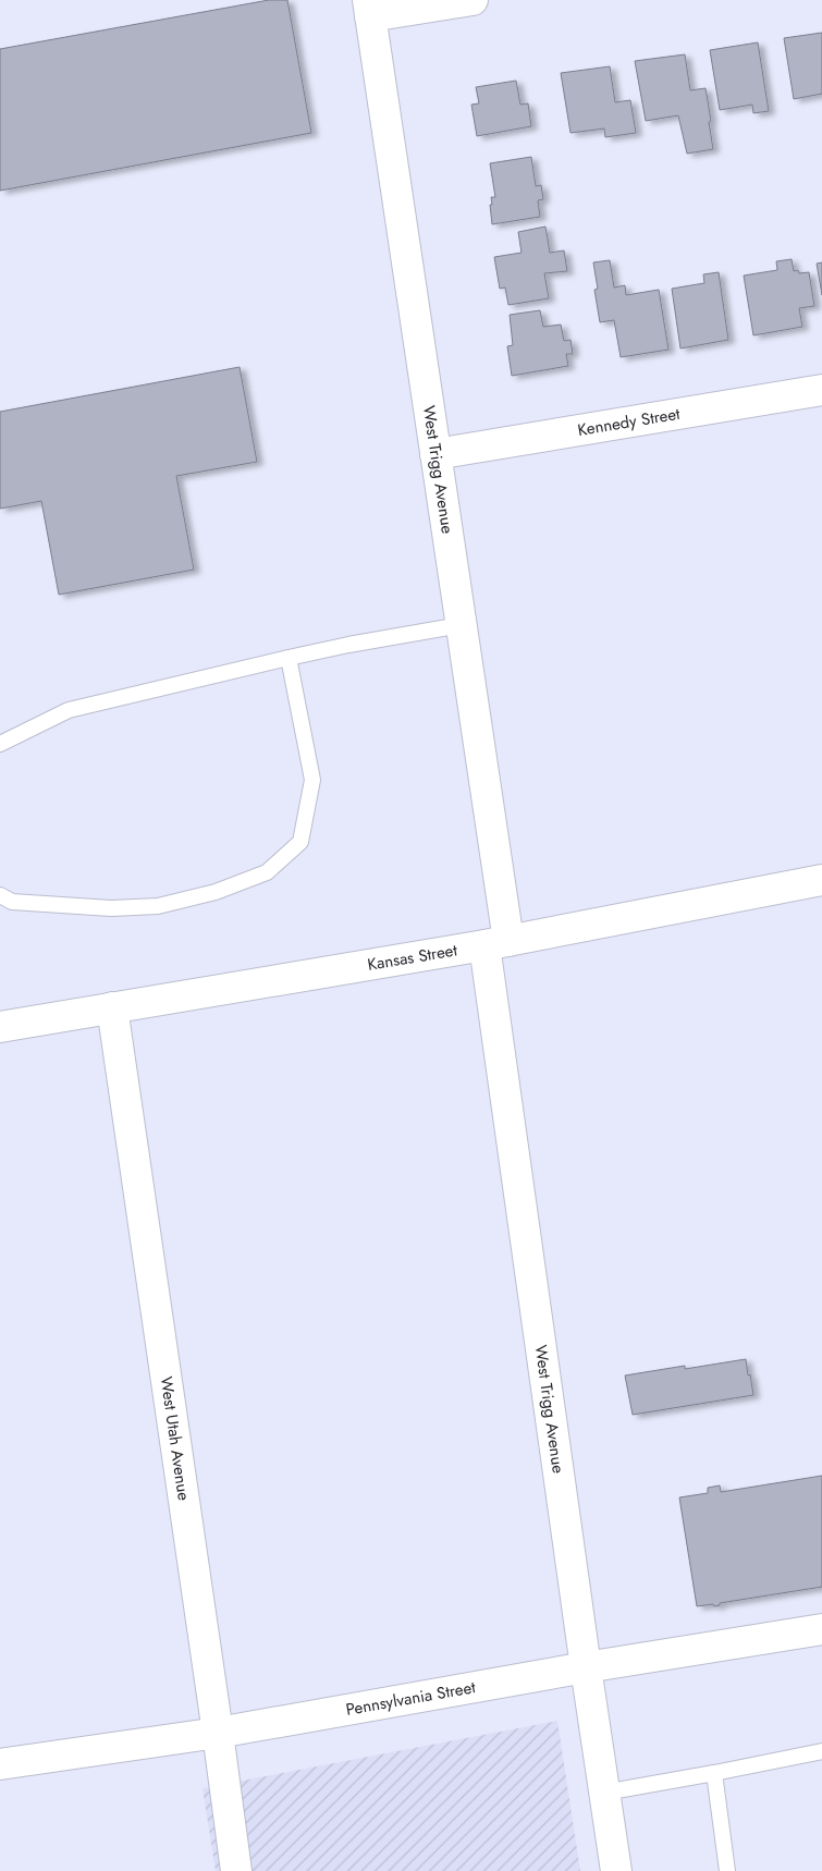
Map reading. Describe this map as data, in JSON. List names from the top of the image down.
{
  "streets": {
    "street": [
      "Kennedy Street",
      "West Trigg Avenue",
      "Kansas Street",
      "West Utah Avenue",
      "Pennsylvania Street"
    ]
  },
  "crossings": [
    ["Kennedy Street", "West Trigg Avenue"],
    ["West Trigg Avenue", "Kansas Street"],
    ["West Trigg Avenue", "Pennsylvania Street"],
    ["Kansas Street", "West Utah Avenue"],
    ["West Utah Avenue", "Pennsylvania Street"]
  ]
}
